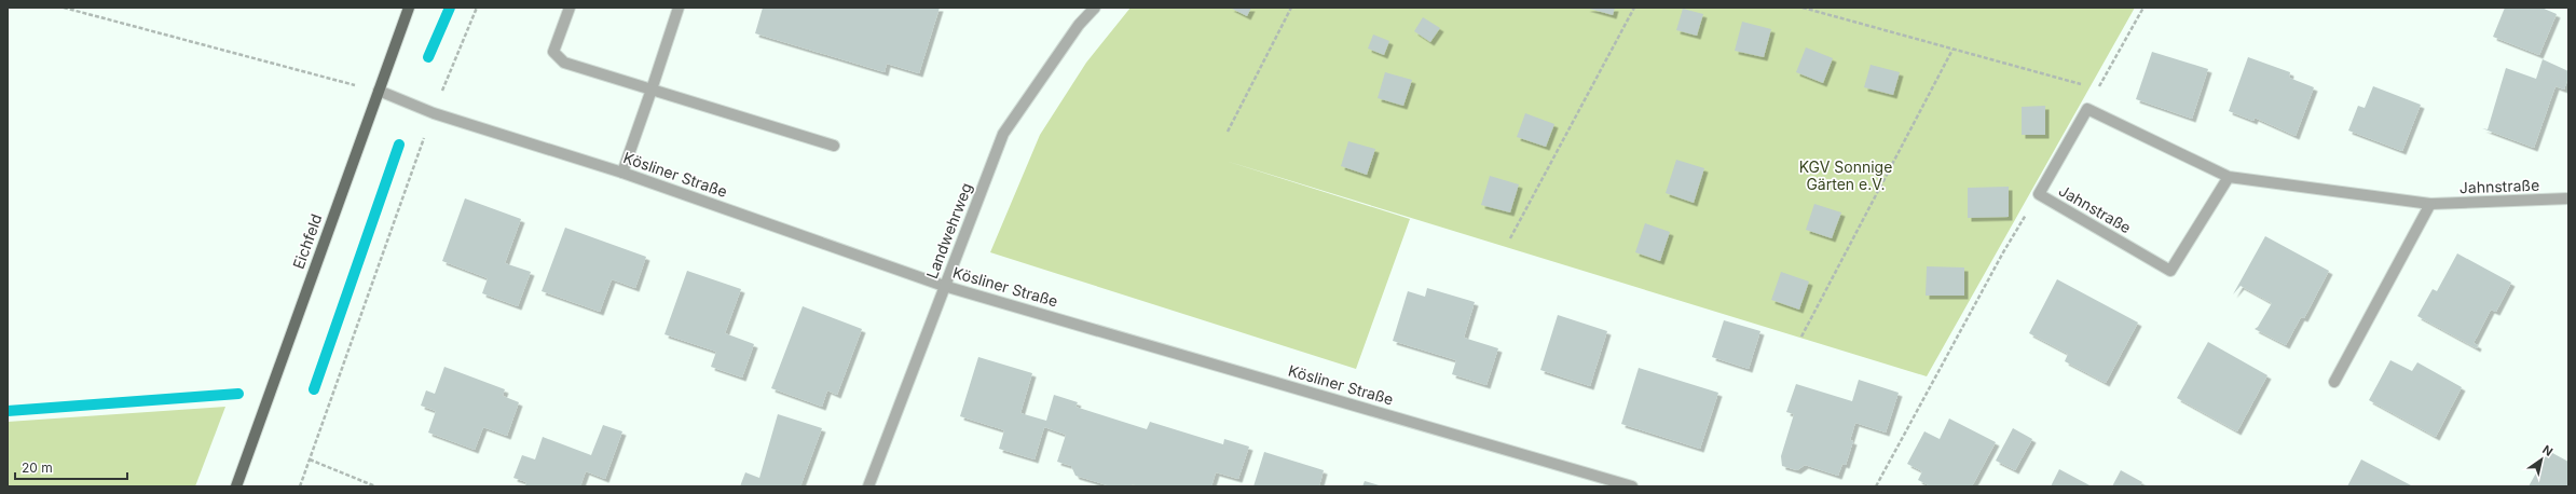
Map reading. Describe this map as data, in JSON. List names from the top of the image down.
{
  "streets": {
    "main road": ["Eichfeld"],
    "street": ["Kösliner Straße", "Jahnstraße", "Landwehrweg"]
  },
  "crossings": [
    ["Kösliner Straße", "Landwehrweg"],
    ["Kösliner Straße", "Eichfeld"]
  ],
  "parks": ["KGV Sonnige Gärten e.V."],
  "scale_bar": "20 m",
  "north": "top right"
}
